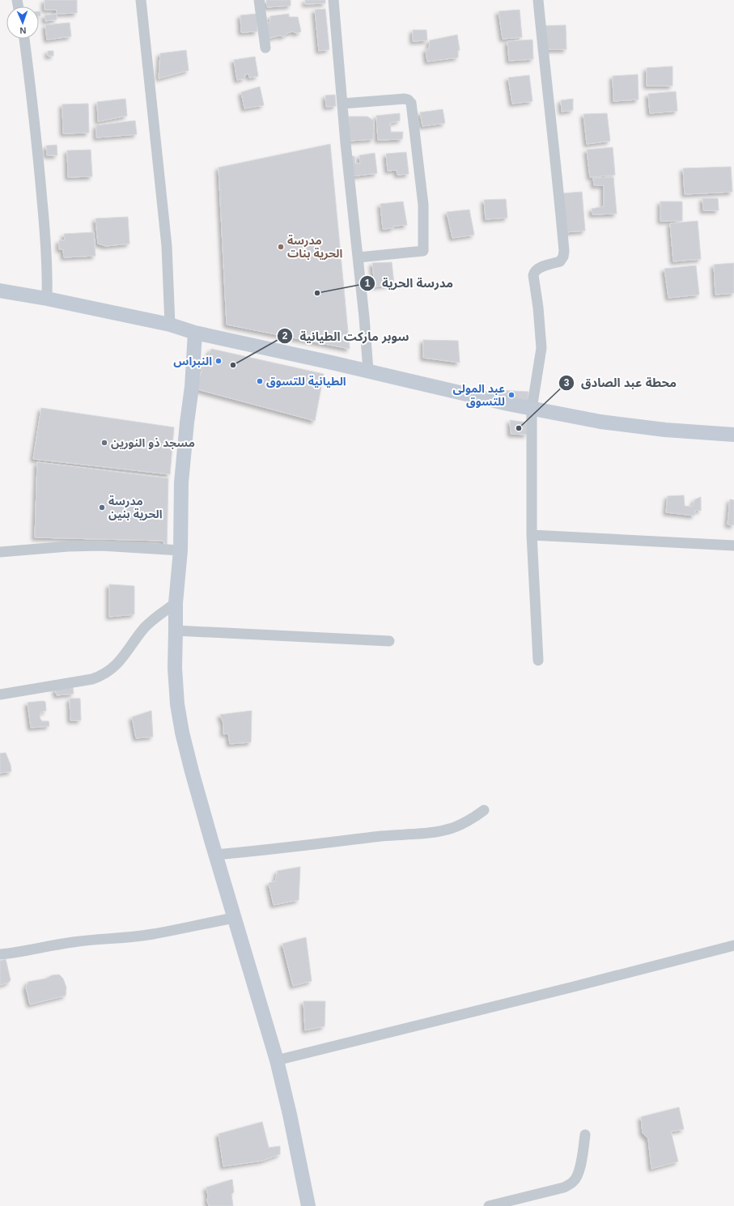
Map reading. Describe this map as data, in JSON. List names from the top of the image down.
{
  "places": [
    "مدرسة الحرية بنات",
    "مدرسة الحرية",
    "النبراس",
    "سوبر ماركت الطيانية",
    "الطيانية للتسوق",
    "عبد المولى للتسوق",
    "محطة عبد الصادق",
    "مسجد ذو النورين",
    "مدرسة الحرية بنين"
  ],
  "north": "bottom"
}
